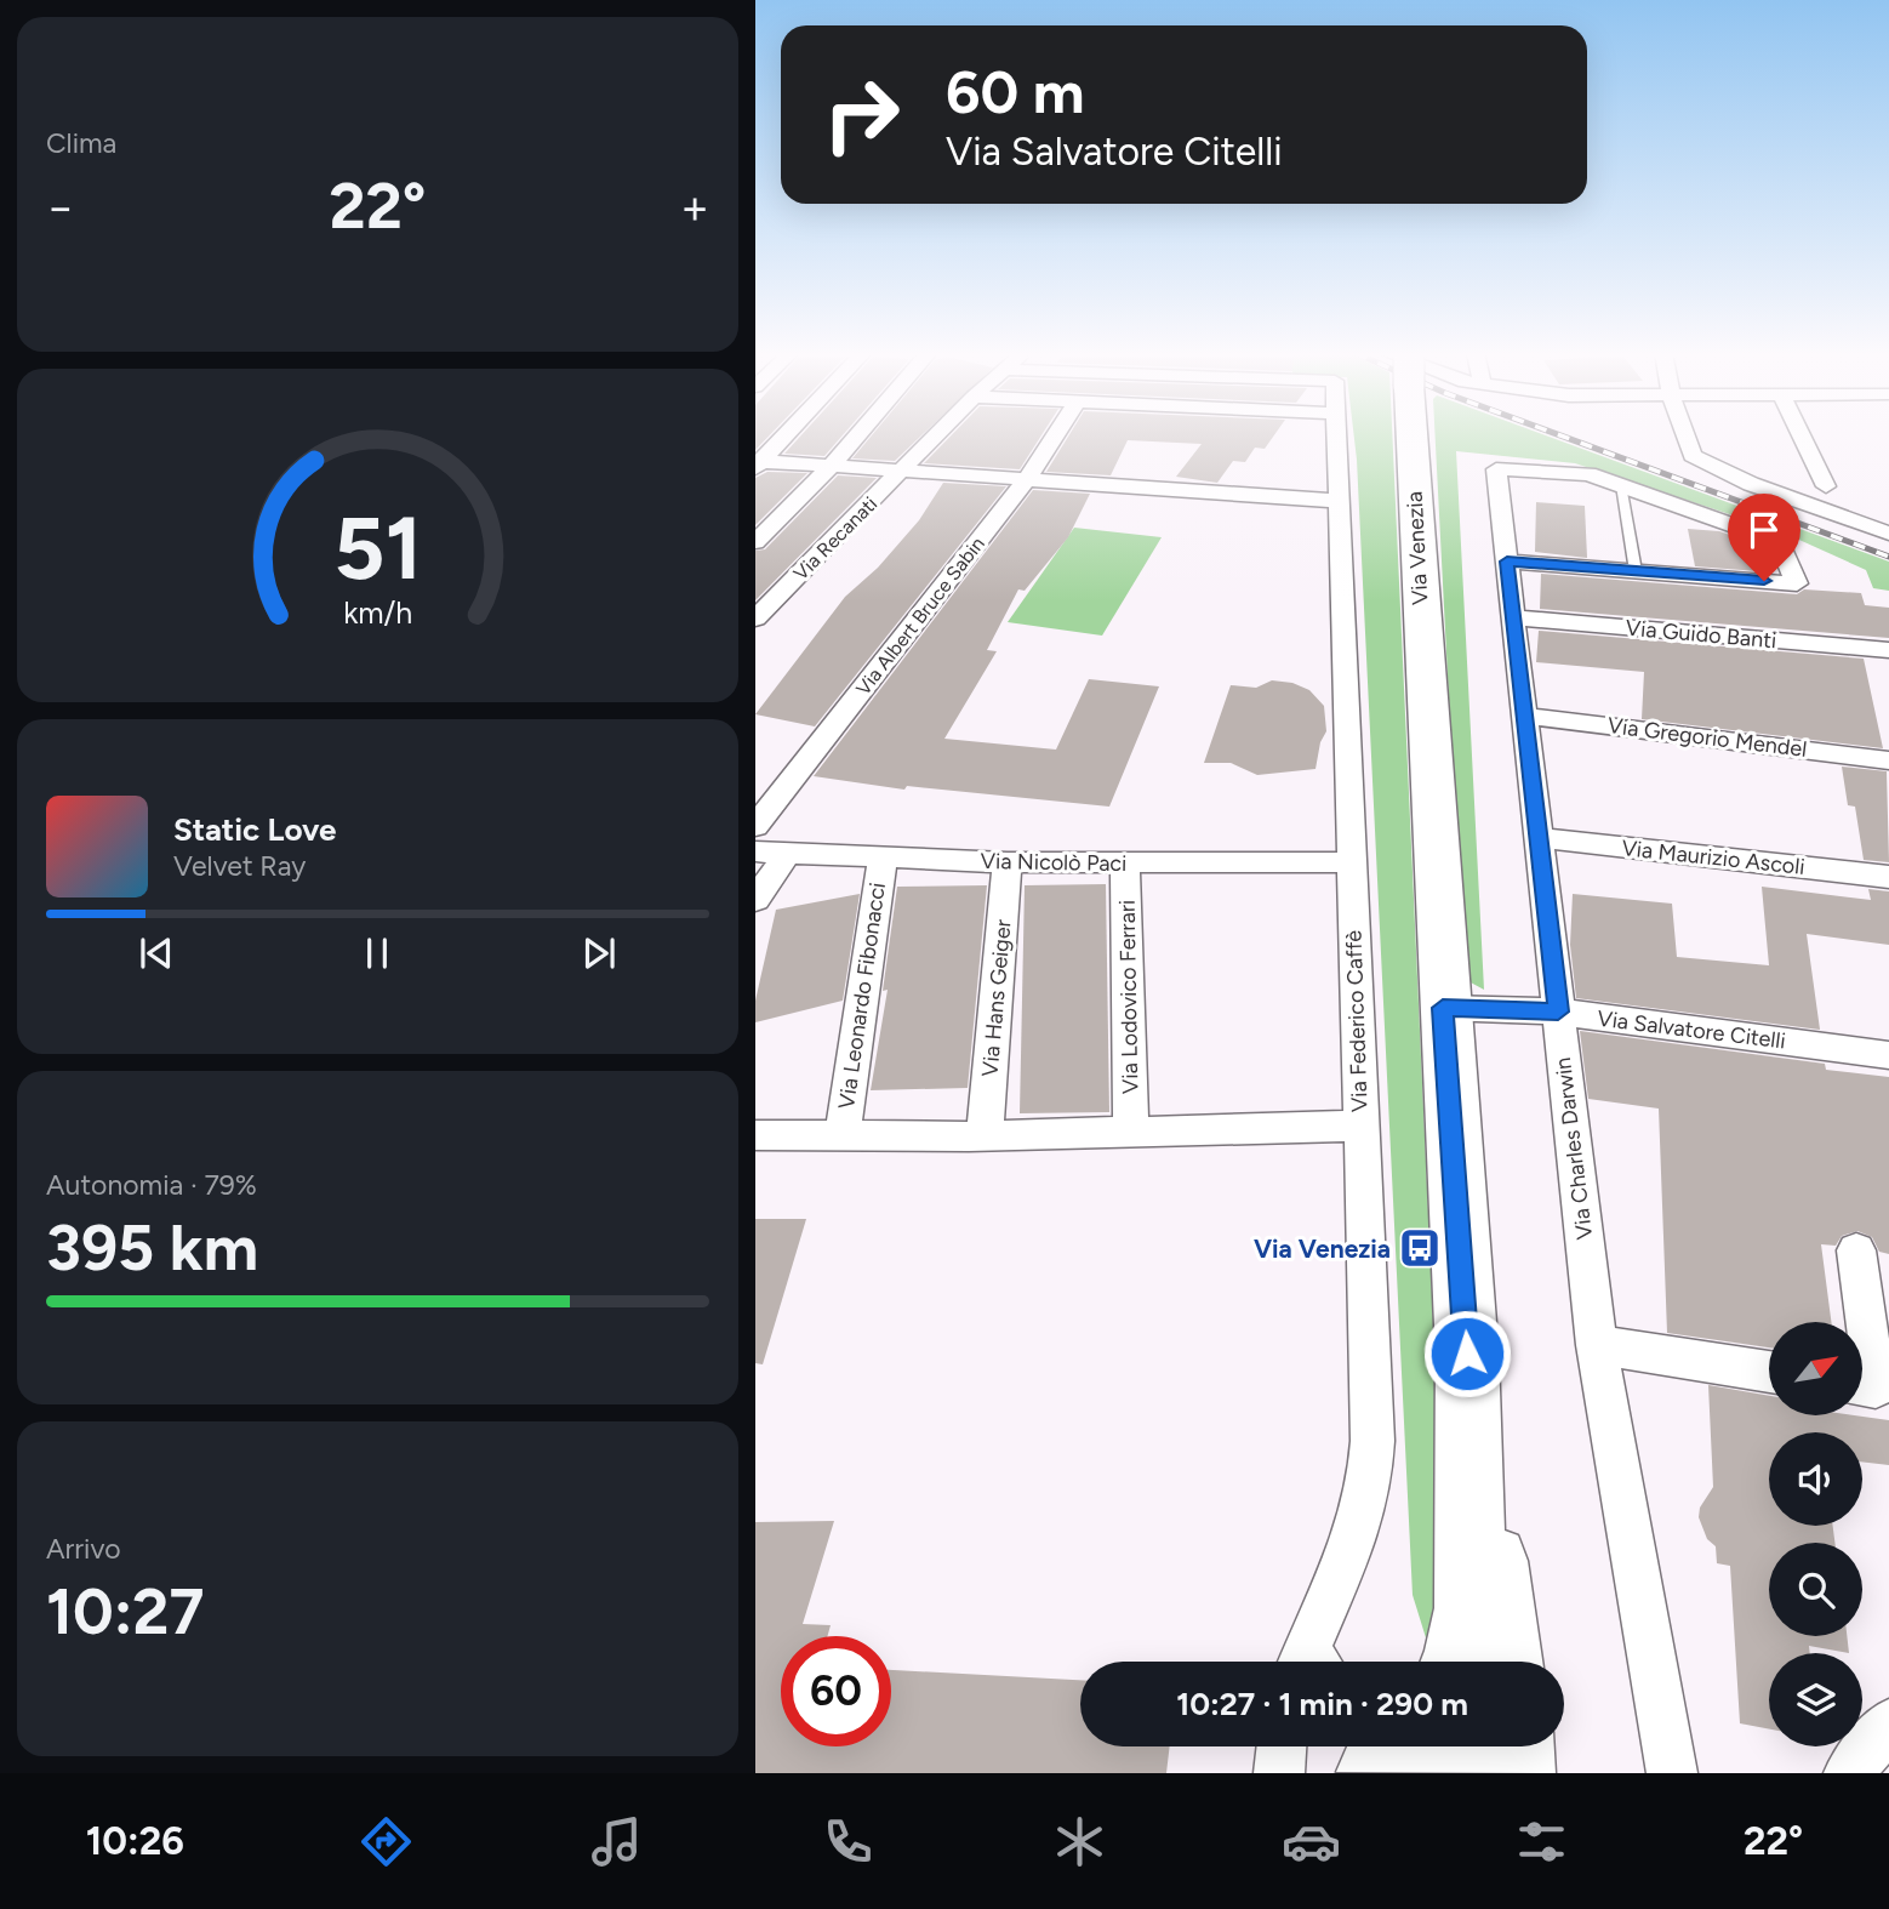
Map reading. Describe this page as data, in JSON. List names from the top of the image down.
{
  "streets": {
    "main road": ["Via Venezia"],
    "street": [
      "Via Recanati",
      "Via Albert Bruce Sabin",
      "Via Guido Banti",
      "Via Gregorio Mendel",
      "Via Maurizio Ascoli",
      "Via Nicolò Paci",
      "Via Leonardo Fibonacci",
      "Via Lodovico Ferrari",
      "Via Hans Geiger",
      "Via Federico Caffè",
      "Via Salvatore Citelli",
      "Via Charles Darwin"
    ]
  },
  "crossings": [
    ["Via Venezia", "Via Salvatore Citelli"],
    ["Via Guido Banti", "Via Charles Darwin"],
    ["Via Gregorio Mendel", "Via Charles Darwin"],
    ["Via Maurizio Ascoli", "Via Charles Darwin"],
    ["Via Nicolò Paci", "Via Leonardo Fibonacci"],
    ["Via Nicolò Paci", "Via Lodovico Ferrari"],
    ["Via Nicolò Paci", "Via Hans Geiger"],
    ["Via Nicolò Paci", "Via Federico Caffè"],
    ["Via Salvatore Citelli", "Via Charles Darwin"]
  ],
  "places": {
    "bus stop": ["Via Venezia"]
  },
  "north": "top right",
  "page": {
    "tile": [
      "Clima",
      ["Autonomia · 79%", "395 km"],
      ["Arrivo", "10:27"]
    ],
    "turn": ["60 m", "Via Salvatore Citelli"],
    "heat": ["−", "22°", "+"],
    "song": ["Static Love", "Velvet Ray"],
    "limit": "60",
    "trip": "10:27 · 1 min · 290 m",
    "tabs": ["10:26", "22°"],
    "gauge": ["51", "km/h"]
  }
}
